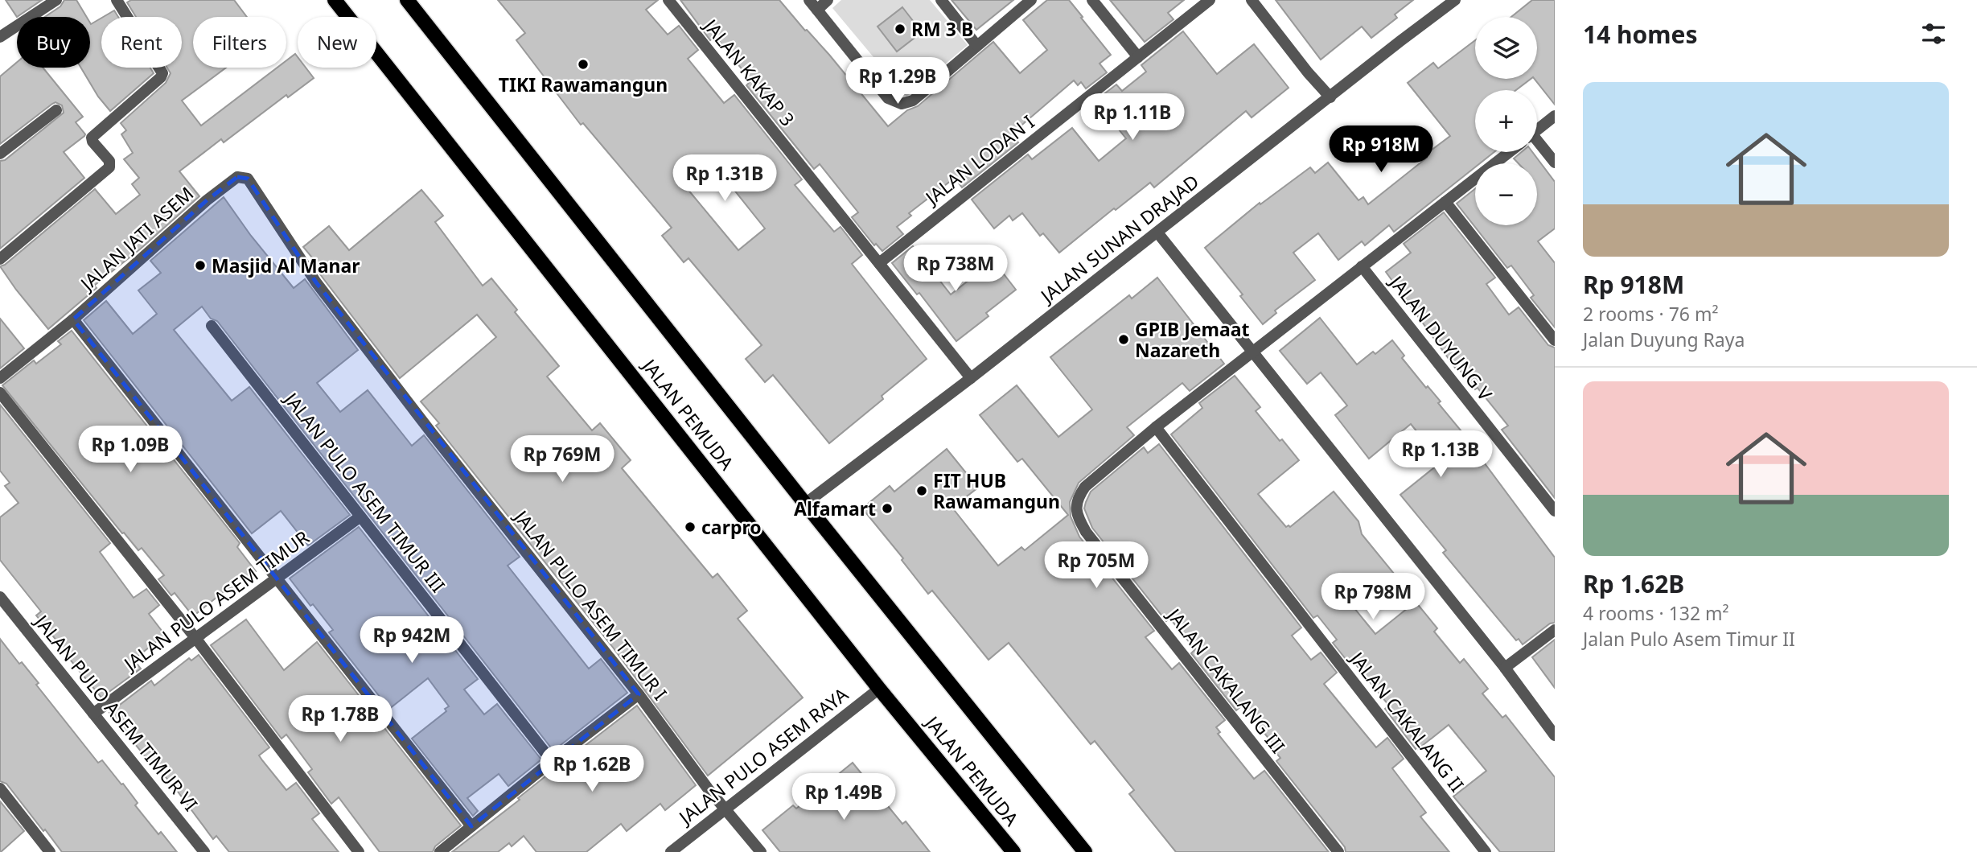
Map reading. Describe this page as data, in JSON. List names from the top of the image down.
{
  "streets": {
    "main road": ["JALAN PEMUDA"],
    "street": [
      "JALAN KAKAP 3",
      "JALAN LODAN I",
      "JALAN JATI ASEM",
      "JALAN SUNAN DRAJAD",
      "JALAN DUYUNG V",
      "JALAN PULO ASEM TIMUR III",
      "JALAN PULO ASEM TIMUR",
      "JALAN PULO ASEM TIMUR I",
      "JALAN CAKALANG III",
      "JALAN PULO ASEM TIMUR VI",
      "JALAN CAKALANG II",
      "JALAN PULO ASEM RAYA"
    ]
  },
  "crossings": [
    ["JALAN KAKAP 3", "JALAN LODAN I"],
    ["JALAN KAKAP 3", "JALAN SUNAN DRAJAD"],
    ["JALAN JATI ASEM", "JALAN PULO ASEM TIMUR I"],
    ["JALAN SUNAN DRAJAD", "JALAN PEMUDA"],
    ["JALAN DUYUNG V", "JALAN CAKALANG III"],
    ["JALAN PEMUDA", "JALAN PULO ASEM RAYA"],
    ["JALAN PULO ASEM TIMUR III", "JALAN PULO ASEM TIMUR"],
    ["JALAN PULO ASEM TIMUR", "JALAN PULO ASEM TIMUR VI"],
    ["JALAN PULO ASEM TIMUR I", "JALAN PULO ASEM RAYA"],
    ["JALAN CAKALANG III", "JALAN CAKALANG II"]
  ],
  "places": [
    "RM 3 B",
    "TIKI Rawamangun",
    "Masjid Al Manar",
    "GPIB Jemaat Nazareth",
    "FIT HUB Rawamangun",
    "Alfamart",
    "carpro"
  ],
  "page": {
    "heading": "14 homes",
    "map_buttons": ["+", "−"],
    "chip": [
      "Buy",
      "Rent",
      "Filters",
      "New"
    ],
    "price": [
      "Rp 1.29B",
      "Rp 1.11B",
      "Rp 918M",
      "Rp 1.31B",
      "Rp 738M",
      "Rp 1.09B",
      "Rp 1.13B",
      "Rp 769M",
      "Rp 705M",
      "Rp 798M",
      "Rp 942M",
      "Rp 1.78B",
      "Rp 1.62B",
      "Rp 1.49B"
    ],
    "list": [
      {
        "name": "Rp 918M",
        "note": "2 rooms · 76 m² · Jalan Duyung Raya"
      },
      {
        "name": "Rp 1.62B",
        "note": "4 rooms · 132 m² · Jalan Pulo Asem Timur II"
      }
    ]
  }
}
